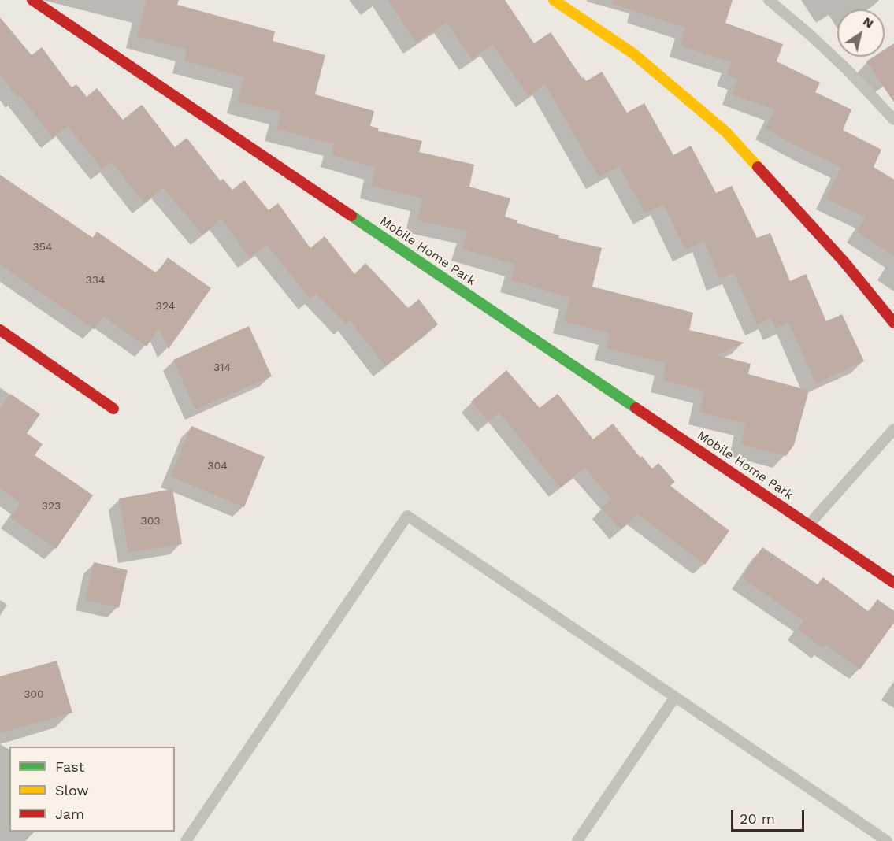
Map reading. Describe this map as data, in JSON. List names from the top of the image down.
{
  "streets": {
    "street": ["Mobile Home Park"]
  },
  "house_numbers": [
    "354",
    "334",
    "324",
    "314",
    "304",
    "323",
    "303",
    "300"
  ],
  "legend": ["Fast", "Slow", "Jam"],
  "scale_bar": "20 m",
  "north": "top right"
}
